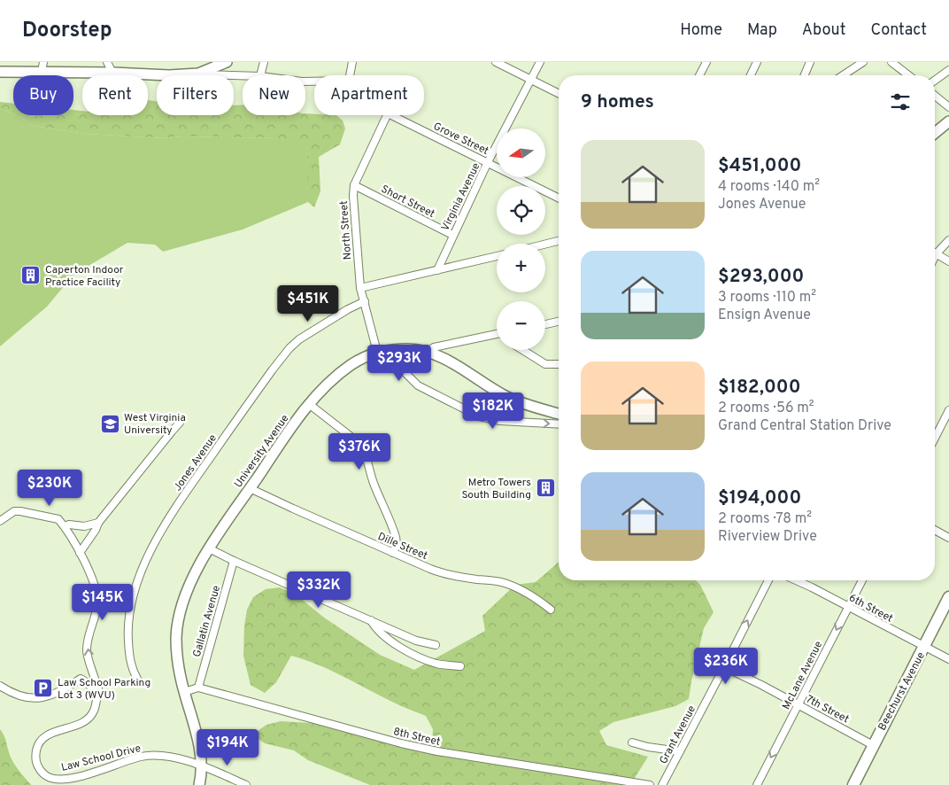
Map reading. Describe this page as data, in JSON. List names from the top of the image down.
{
  "streets": {
    "main road": ["Beechurst Avenue"],
    "street": [
      "Grove Street",
      "Virginia Avenue",
      "Short Street",
      "North Street",
      "University Avenue",
      "Jones Avenue",
      "Dille Street",
      "6th Street",
      "Gallatin Avenue",
      "McLane Avenue",
      "7th Street",
      "Grant Avenue",
      "8th Street",
      "Law School Drive"
    ]
  },
  "crossings": [
    ["Grove Street", "Virginia Avenue"],
    ["Virginia Avenue", "Short Street"],
    ["Short Street", "North Street"],
    ["North Street", "University Avenue"],
    ["North Street", "Jones Avenue"],
    ["University Avenue", "Dille Street"],
    ["University Avenue", "Law School Drive"],
    ["6th Street", "McLane Avenue"],
    ["6th Street", "Beechurst Avenue"],
    ["Gallatin Avenue", "8th Street"],
    ["McLane Avenue", "7th Street"],
    ["Beechurst Avenue", "7th Street"],
    ["7th Street", "Grant Avenue"]
  ],
  "one_way": ["McLane Avenue", "Grant Avenue"],
  "places": {
    "building": ["Caperton Indoor Practice Facility", "Metro Towers South Building"],
    "school or university": ["West Virginia University"],
    "parking": ["Law School Parking Lot 3 (WVU)"]
  },
  "north": "left",
  "page": {
    "header": "Doorstep",
    "nav": [
      "Home",
      "Map",
      "About",
      "Contact"
    ],
    "chip": [
      "Buy",
      "Rent",
      "Filters",
      "New",
      "Apartment"
    ],
    "heading": "9 homes",
    "map_buttons": ["+", "−"],
    "list": [
      {
        "name": "$451,000",
        "note": "4 rooms · 140 m² · Jones Avenue"
      },
      {
        "name": "$293,000",
        "note": "3 rooms · 110 m² · Ensign Avenue"
      },
      {
        "name": "$182,000",
        "note": "2 rooms · 56 m² · Grand Central Station Drive"
      },
      {
        "name": "$194,000",
        "note": "2 rooms · 78 m² · Riverview Drive"
      }
    ],
    "price": [
      "$451K",
      "$293K",
      "$182K",
      "$376K",
      "$230K",
      "$332K",
      "$145K",
      "$236K",
      "$194K"
    ]
  }
}
